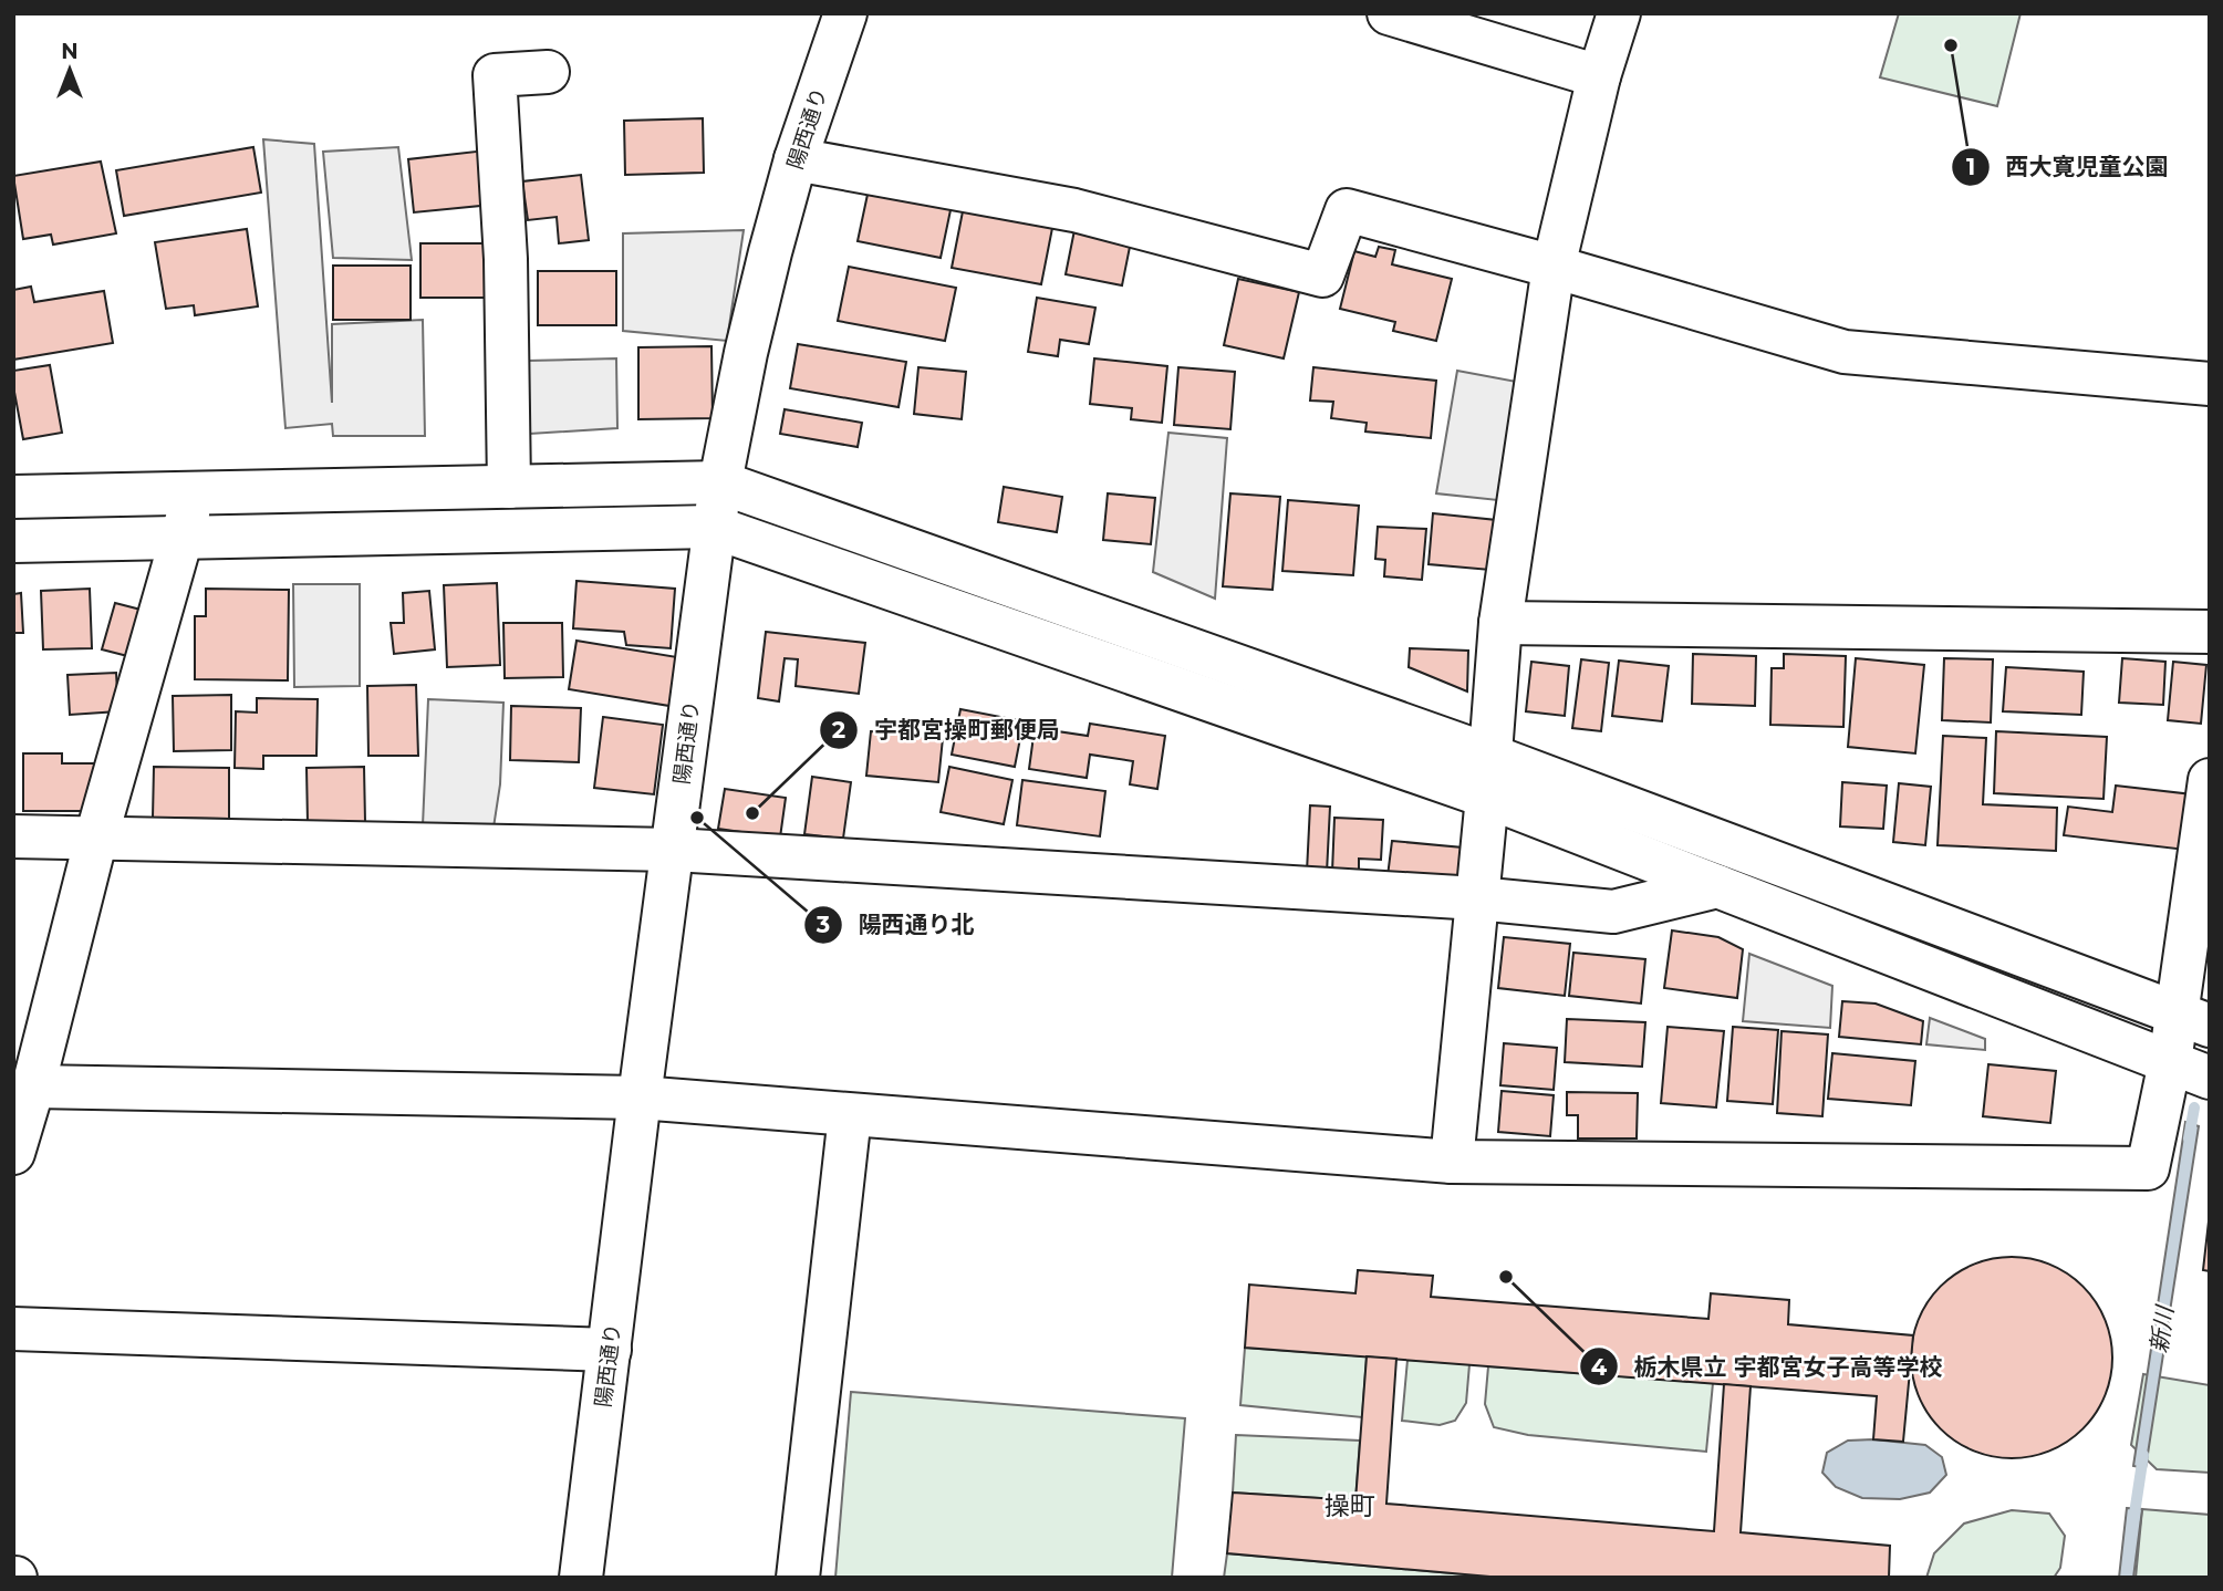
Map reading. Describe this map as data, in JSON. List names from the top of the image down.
{
  "streets": {
    "street": ["陽西通り"]
  },
  "districts": ["操町"],
  "water": ["新川"],
  "places": [
    "西大寛児童公園",
    "宇都宮操町郵便局",
    "陽西通り北",
    "栃木県立 宇都宮女子高等学校"
  ],
  "north": "top"
}
